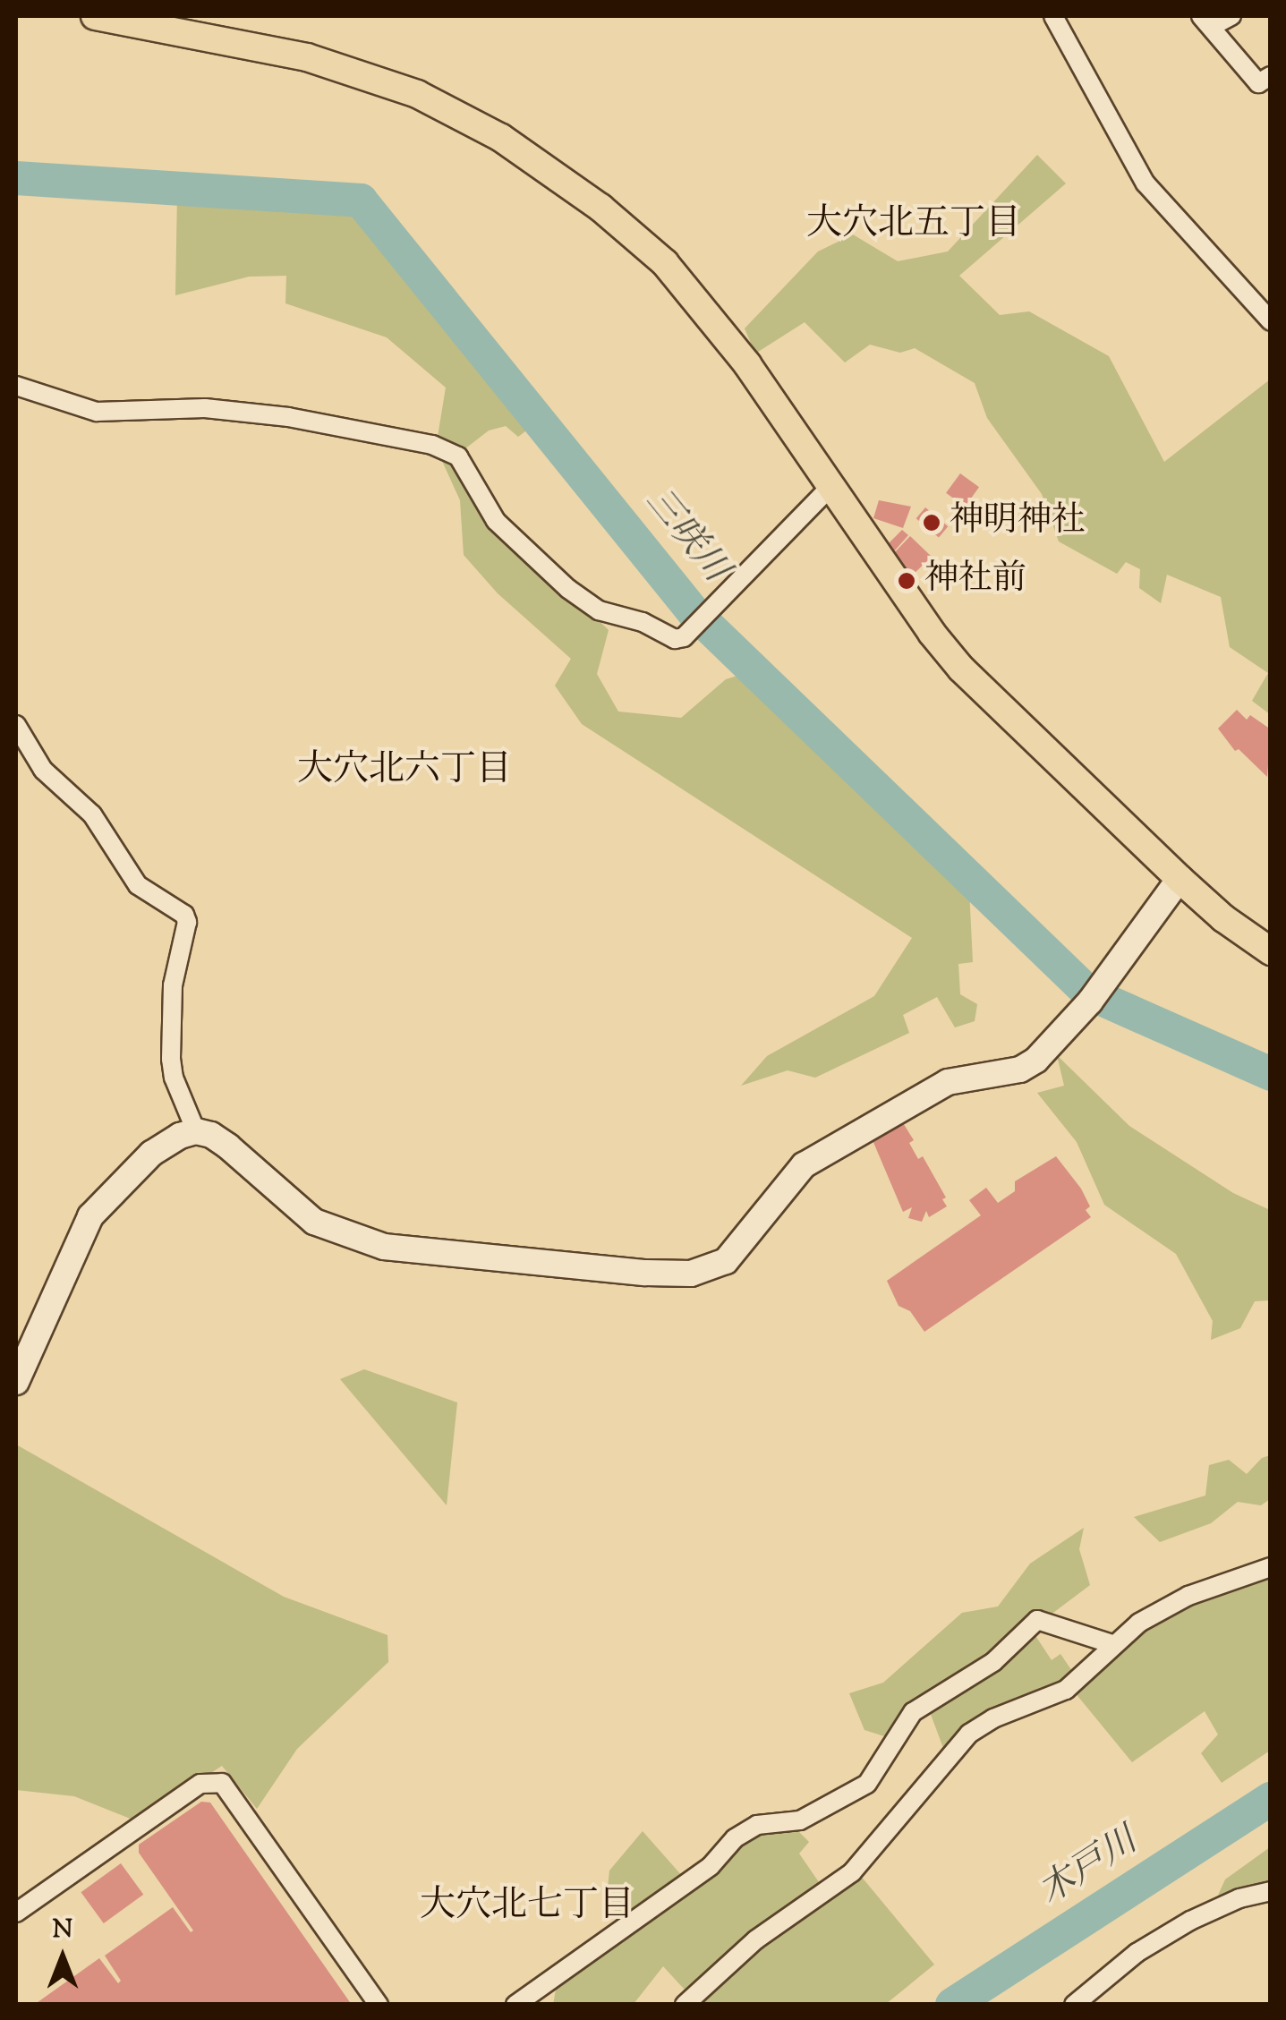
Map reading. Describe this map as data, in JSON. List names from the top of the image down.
{
  "districts": ["大穴北五丁目", "大穴北六丁目", "大穴北七丁目"],
  "water": ["三咲川", "木戸川"],
  "places": ["神明神社", "神社前"],
  "north": "top"
}
